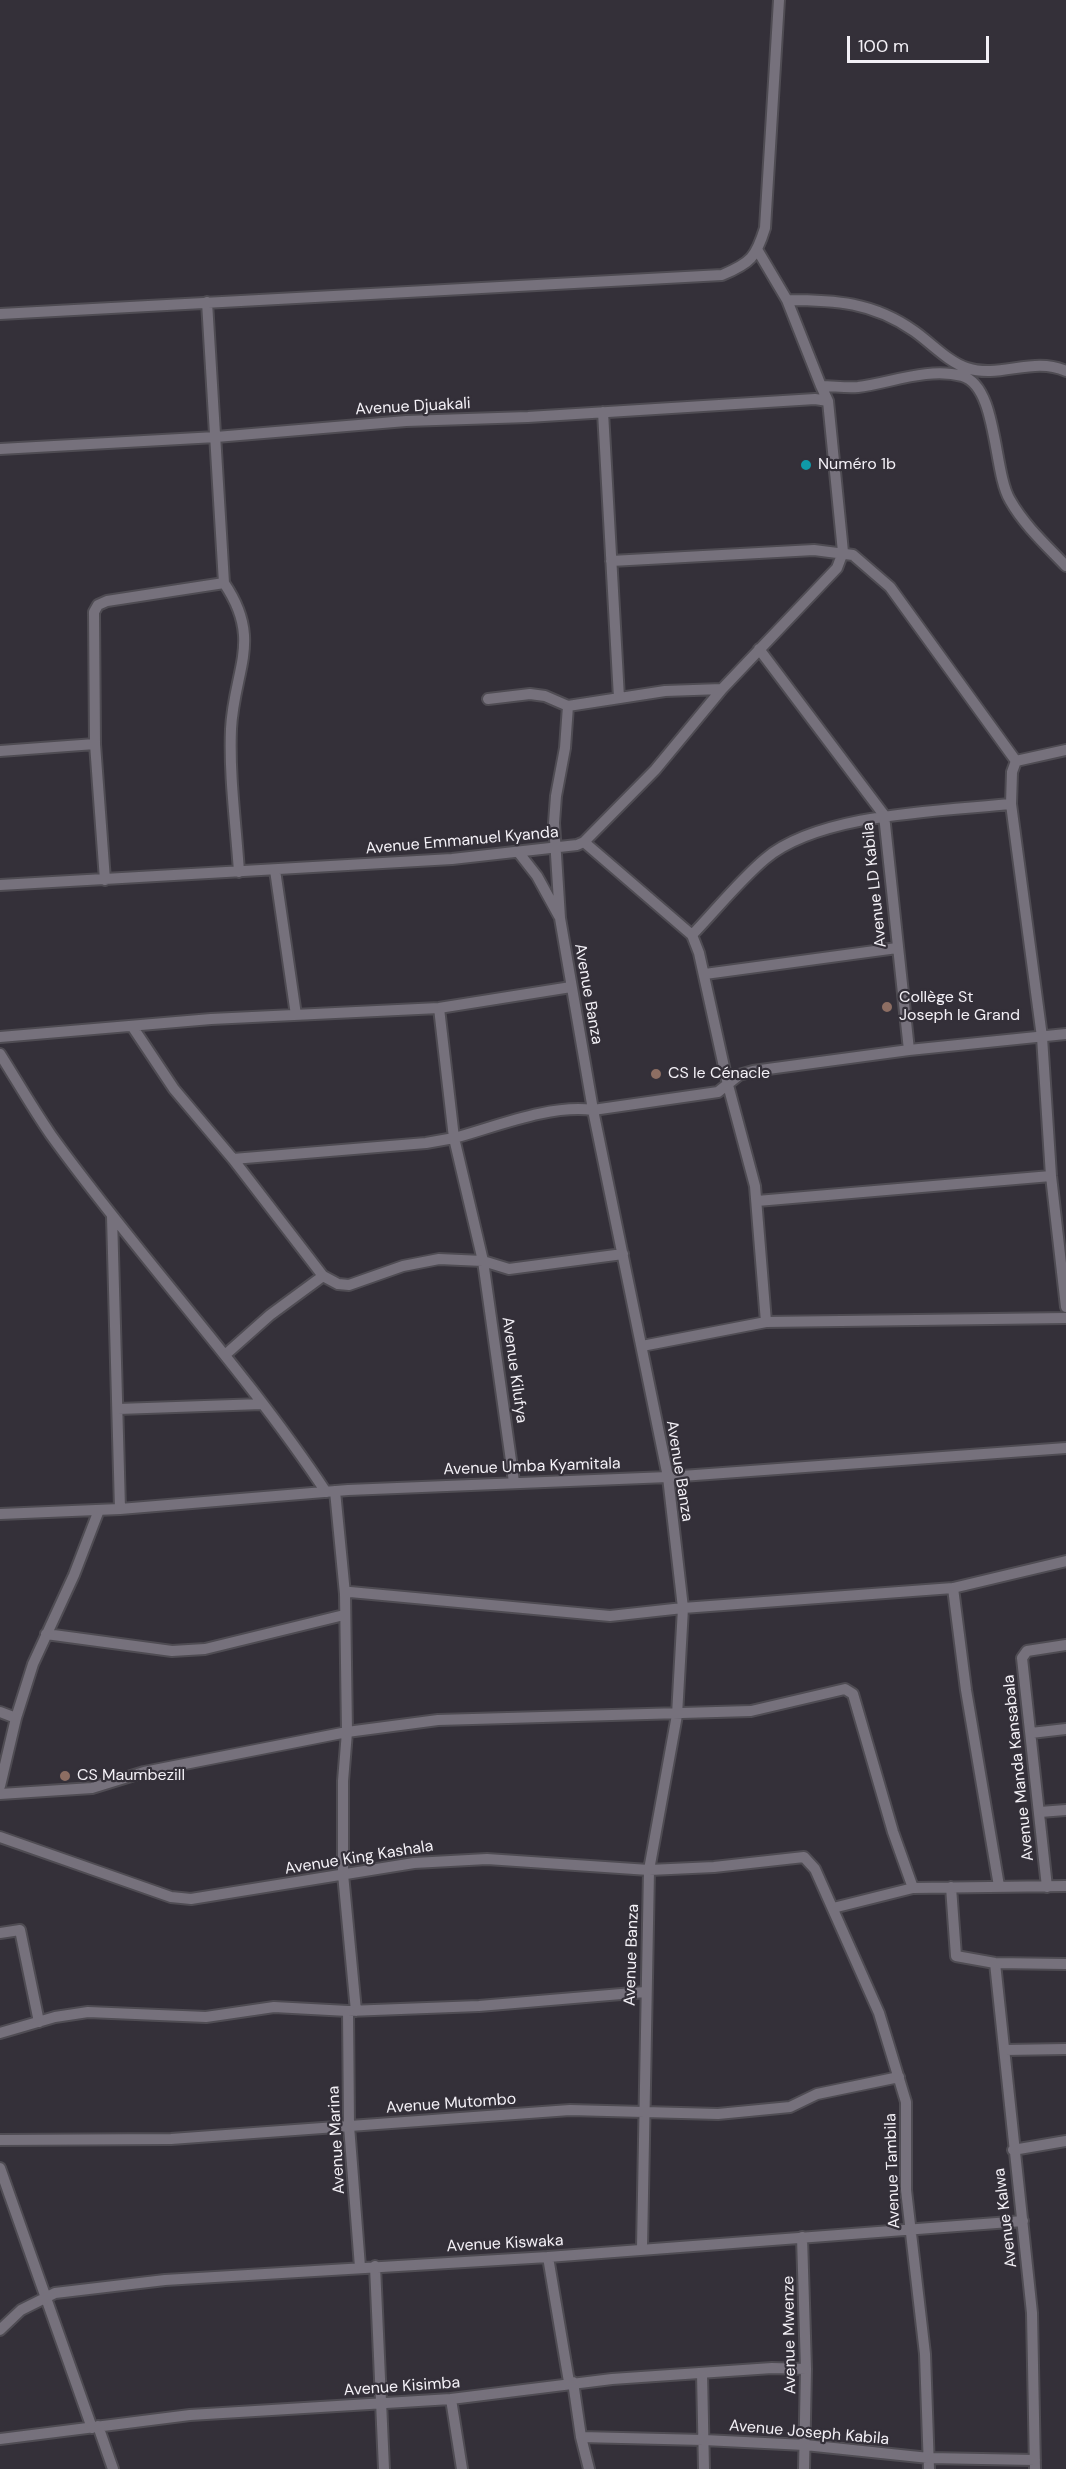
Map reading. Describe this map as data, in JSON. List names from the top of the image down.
{
  "streets": {
    "street": [
      "Avenue Djuakali",
      "Avenue Emmanuel Kyanda",
      "Avenue LD Kabila",
      "Avenue Banza",
      "Avenue Kilufya",
      "Avenue Umba Kyamitala",
      "Avenue Manda Kansabala",
      "Avenue King Kashala",
      "Avenue Mutombo",
      "Avenue Marina",
      "Avenue Tambila",
      "Avenue Kalwa",
      "Avenue Kiswaka",
      "Avenue Mwenze",
      "Avenue Kisimba",
      "Avenue Joseph Kabila"
    ]
  },
  "crossings": [
    ["Avenue Emmanuel Kyanda", "Avenue Banza"],
    ["Avenue Banza", "Avenue Umba Kyamitala"],
    ["Avenue Banza", "Avenue King Kashala"],
    ["Avenue Banza", "Avenue Mutombo"],
    ["Avenue Banza", "Avenue Kiswaka"],
    ["Avenue Kilufya", "Avenue Umba Kyamitala"],
    ["Avenue Umba Kyamitala", "Avenue Marina"],
    ["Avenue King Kashala", "Avenue Marina"],
    ["Avenue King Kashala", "Avenue Tambila"],
    ["Avenue Mutombo", "Avenue Marina"],
    ["Avenue Mutombo", "Avenue Tambila"],
    ["Avenue Marina", "Avenue Kiswaka"],
    ["Avenue Tambila", "Avenue Kiswaka"],
    ["Avenue Tambila", "Avenue Joseph Kabila"],
    ["Avenue Kalwa", "Avenue Kiswaka"],
    ["Avenue Kalwa", "Avenue Joseph Kabila"],
    ["Avenue Kiswaka", "Avenue Mwenze"],
    ["Avenue Mwenze", "Avenue Kisimba"],
    ["Avenue Mwenze", "Avenue Joseph Kabila"]
  ],
  "places": [
    "Numéro 1b",
    "Collège St Joseph le Grand",
    "CS le Cénacle",
    "CS Maumbezill"
  ],
  "scale_bar": "100 m"
}
